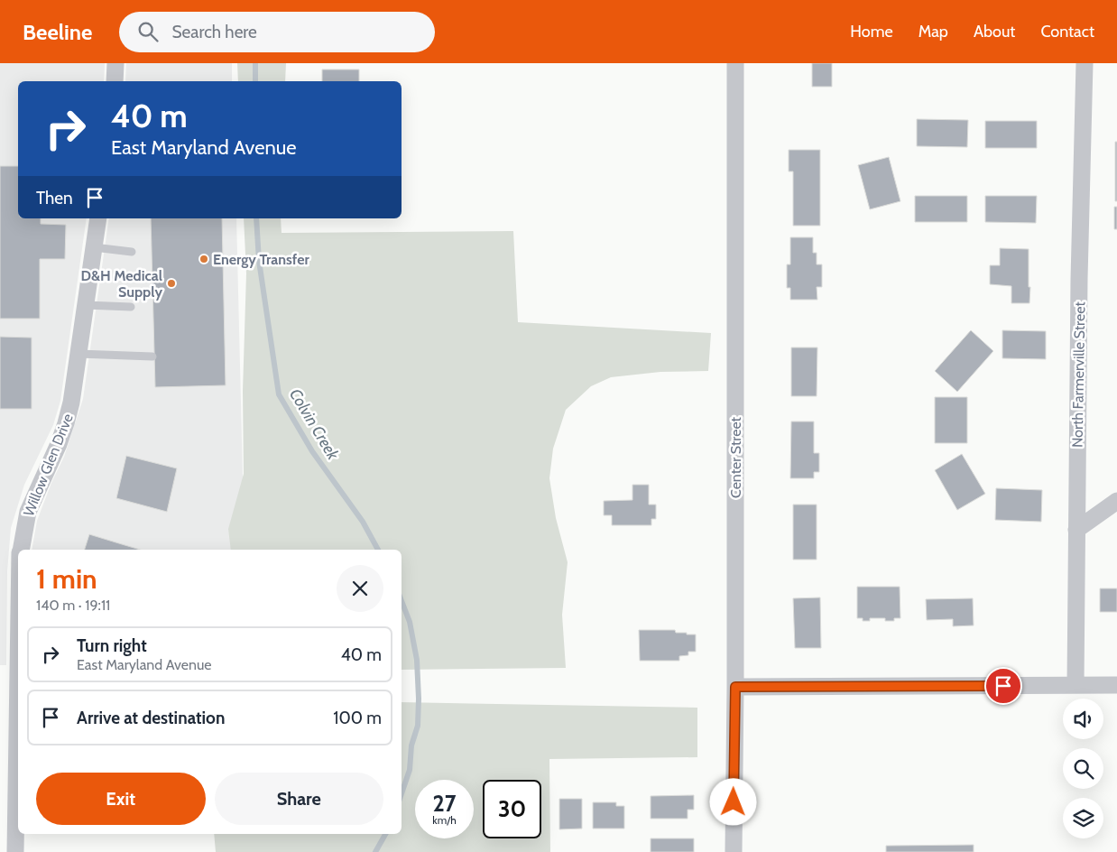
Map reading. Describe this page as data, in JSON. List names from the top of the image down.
{
  "streets": {
    "street": ["North Farmerville Street", "Center Street", "Willow Glen Drive"]
  },
  "water": ["Colvin Creek"],
  "places": ["Energy Transfer", "D&H Medical Supply"],
  "page": {
    "header": "Beeline",
    "search": "Search here",
    "nav": [
      "Home",
      "Map",
      "About",
      "Contact"
    ],
    "turn": ["40 m", "East Maryland Avenue"],
    "then": "Then",
    "heading": ["1 min", "140 m · 19:11"],
    "list": [
      {
        "name": "Turn right",
        "note": "East Maryland Avenue",
        "value": "40 m"
      },
      {
        "name": "Arrive at destination",
        "value": "100 m"
      }
    ],
    "buttons": ["Exit", "Share"],
    "speed": "27 km/h",
    "limit": "30"
  }
}
